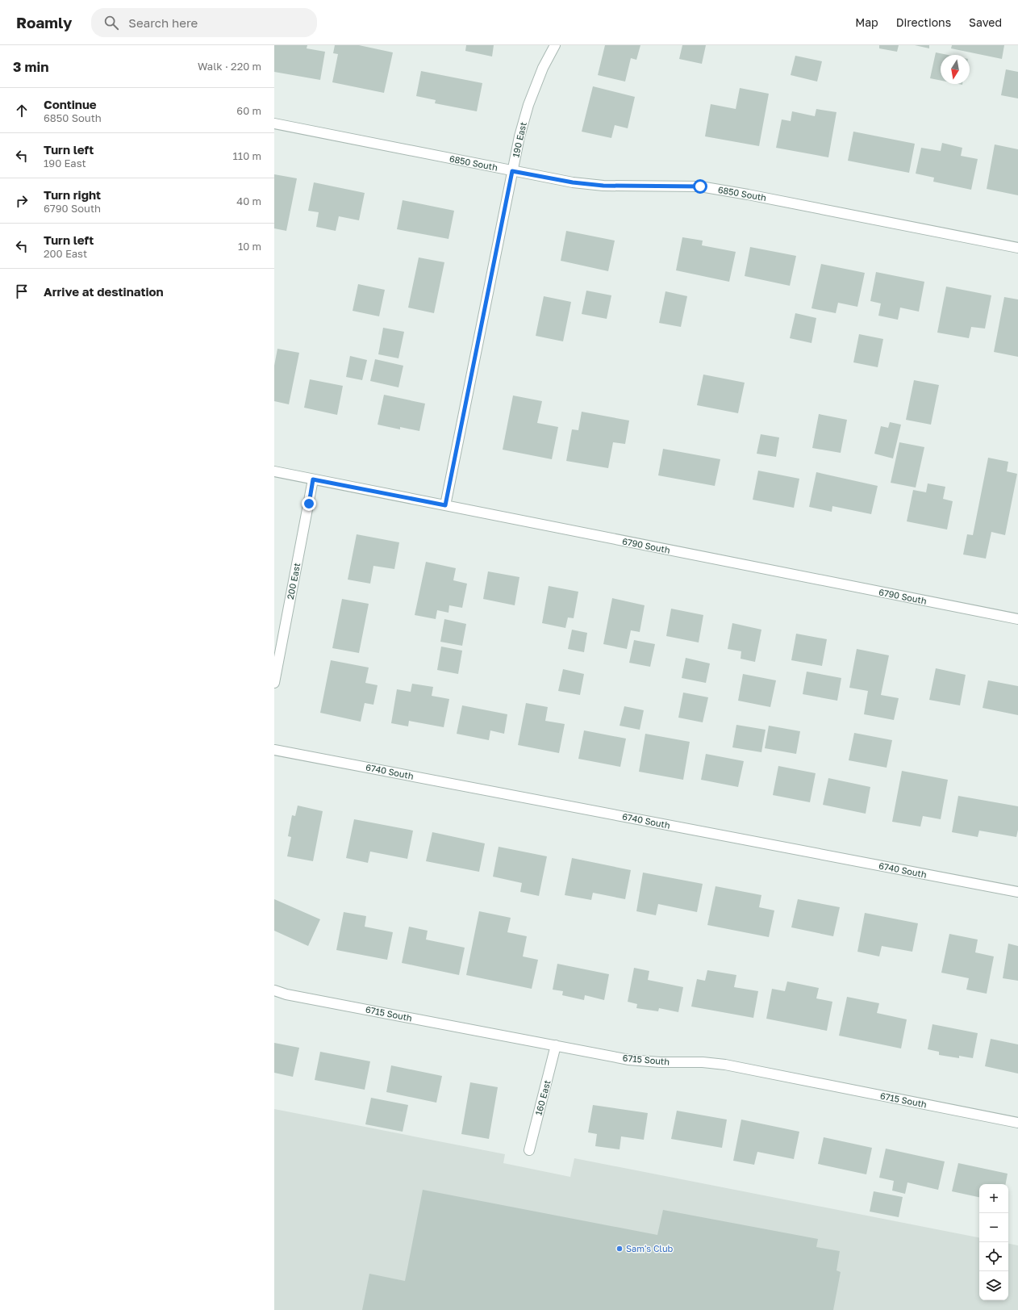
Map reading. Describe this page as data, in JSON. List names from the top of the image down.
{
  "streets": {
    "street": [
      "190 East",
      "6850 South",
      "6790 South",
      "200 East",
      "6740 South",
      "6715 South",
      "160 East"
    ]
  },
  "crossings": [
    ["190 East", "6850 South"],
    ["190 East", "6790 South"],
    ["6790 South", "200 East"],
    ["6715 South", "160 East"]
  ],
  "places": ["Sam's Club"],
  "north": "bottom",
  "page": {
    "header": "Roamly",
    "search": "Search here",
    "nav": ["Map", "Directions", "Saved"],
    "heading": ["3 min", "Walk · 220 m"],
    "list": [
      ["Continue", "6850 South", "60 m"],
      ["Turn left", "190 East", "110 m"],
      ["Turn right", "6790 South", "40 m"],
      ["Turn left", "200 East", "10 m"],
      "Arrive at destination"
    ],
    "map_buttons": ["+", "−"]
  }
}
